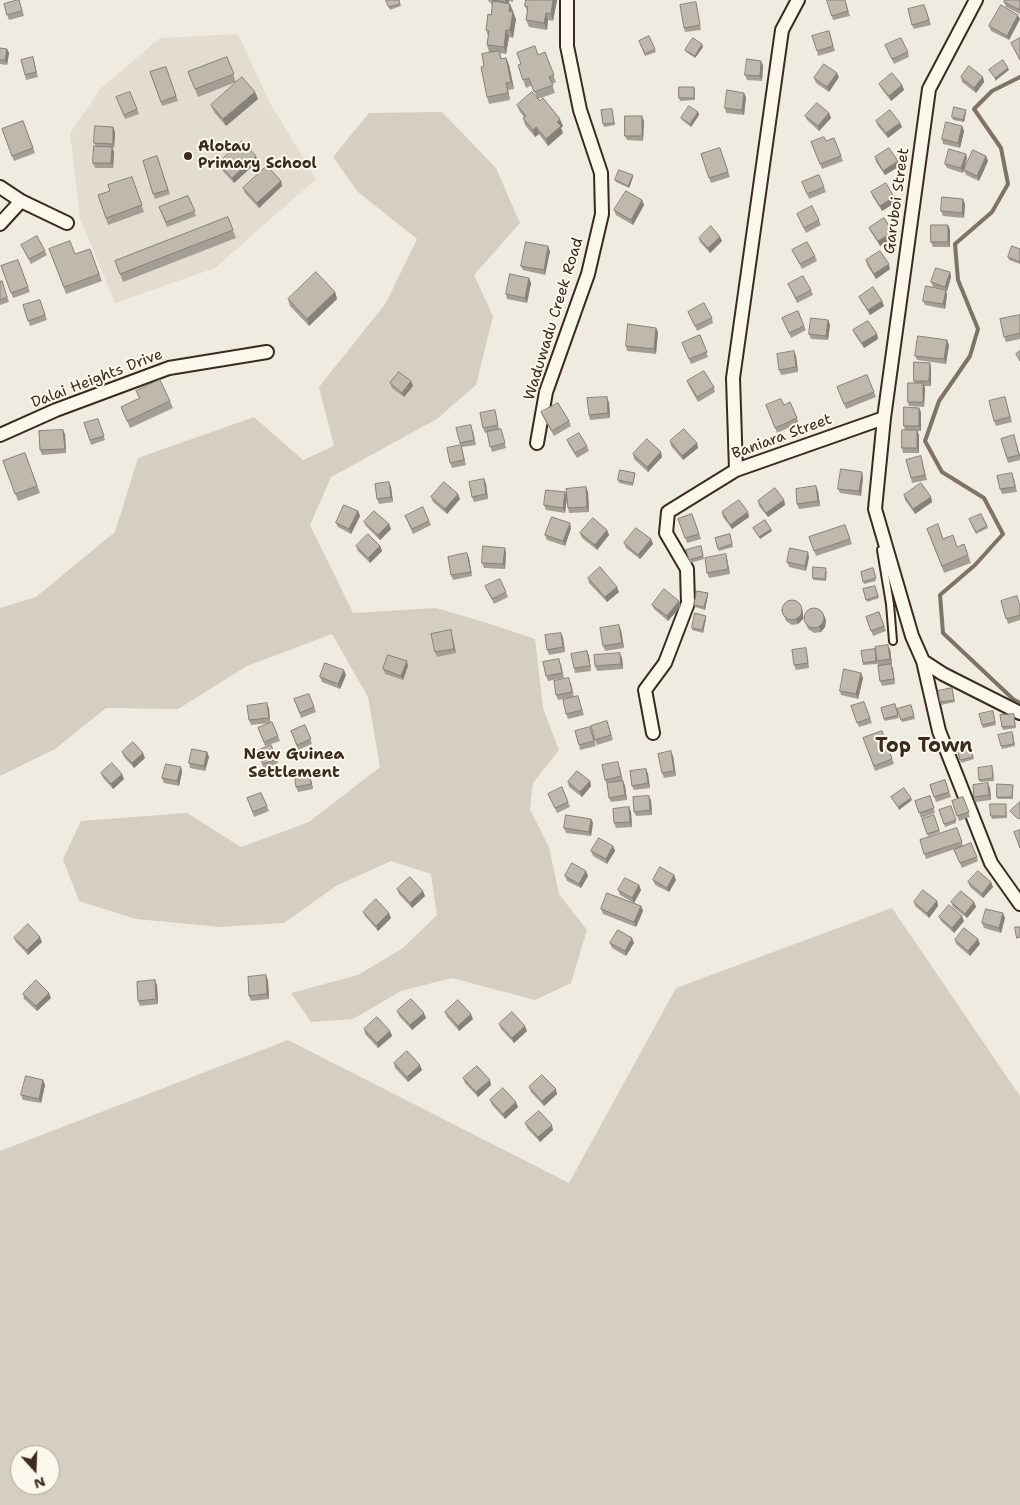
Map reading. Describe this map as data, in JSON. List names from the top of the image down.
{
  "streets": {
    "street": [
      "Garuboi Street",
      "Waduwadu Creek Road",
      "Dalai Heights Drive",
      "Baniara Street"
    ]
  },
  "crossings": [
    ["Garuboi Street", "Baniara Street"]
  ],
  "districts": ["Top Town", "New Guinea Settlement"],
  "places": ["Alotau Primary School"],
  "north": "bottom"
}
